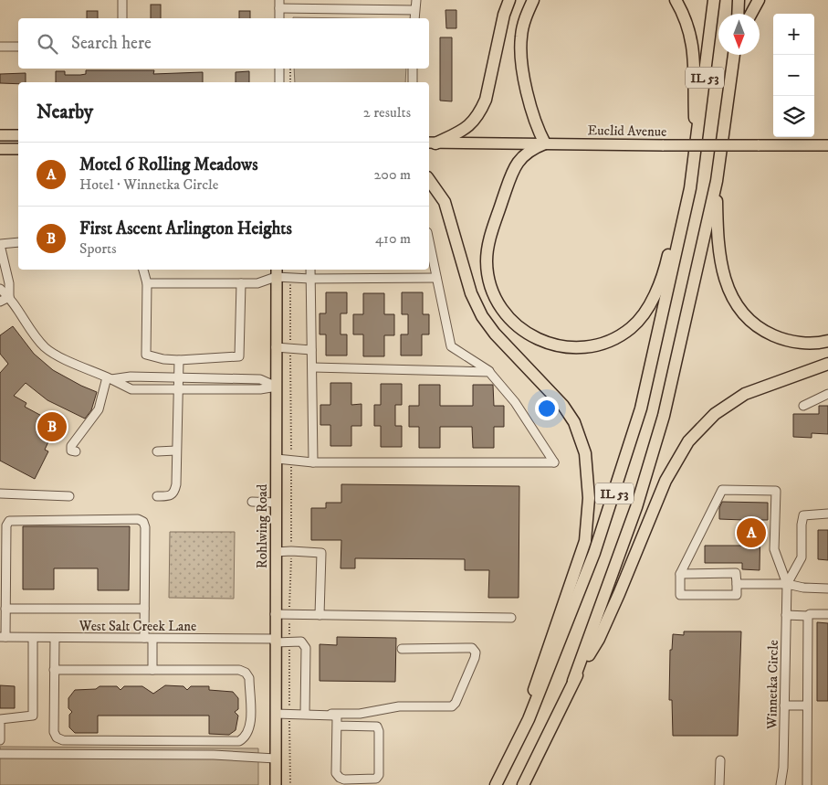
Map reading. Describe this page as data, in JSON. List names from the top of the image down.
{
  "streets": {
    "highway": ["IL 53"],
    "main road": ["Euclid Avenue", "Rohlwing Road"],
    "street": ["West Salt Creek Lane", "Winnetka Circle"]
  },
  "crossings": [
    ["Rohlwing Road", "West Salt Creek Lane"]
  ],
  "north": "bottom",
  "page": {
    "map_buttons": ["+", "−"],
    "search": "Search here",
    "heading": ["Nearby", "2 results"],
    "list": [
      {
        "mark": "A",
        "name": "Motel 6 Rolling Meadows",
        "note": "Hotel · Winnetka Circle",
        "value": "200 m"
      },
      {
        "mark": "B",
        "name": "First Ascent Arlington Heights",
        "note": "Sports",
        "value": "410 m"
      }
    ],
    "pins": ["B", "A"]
  }
}
